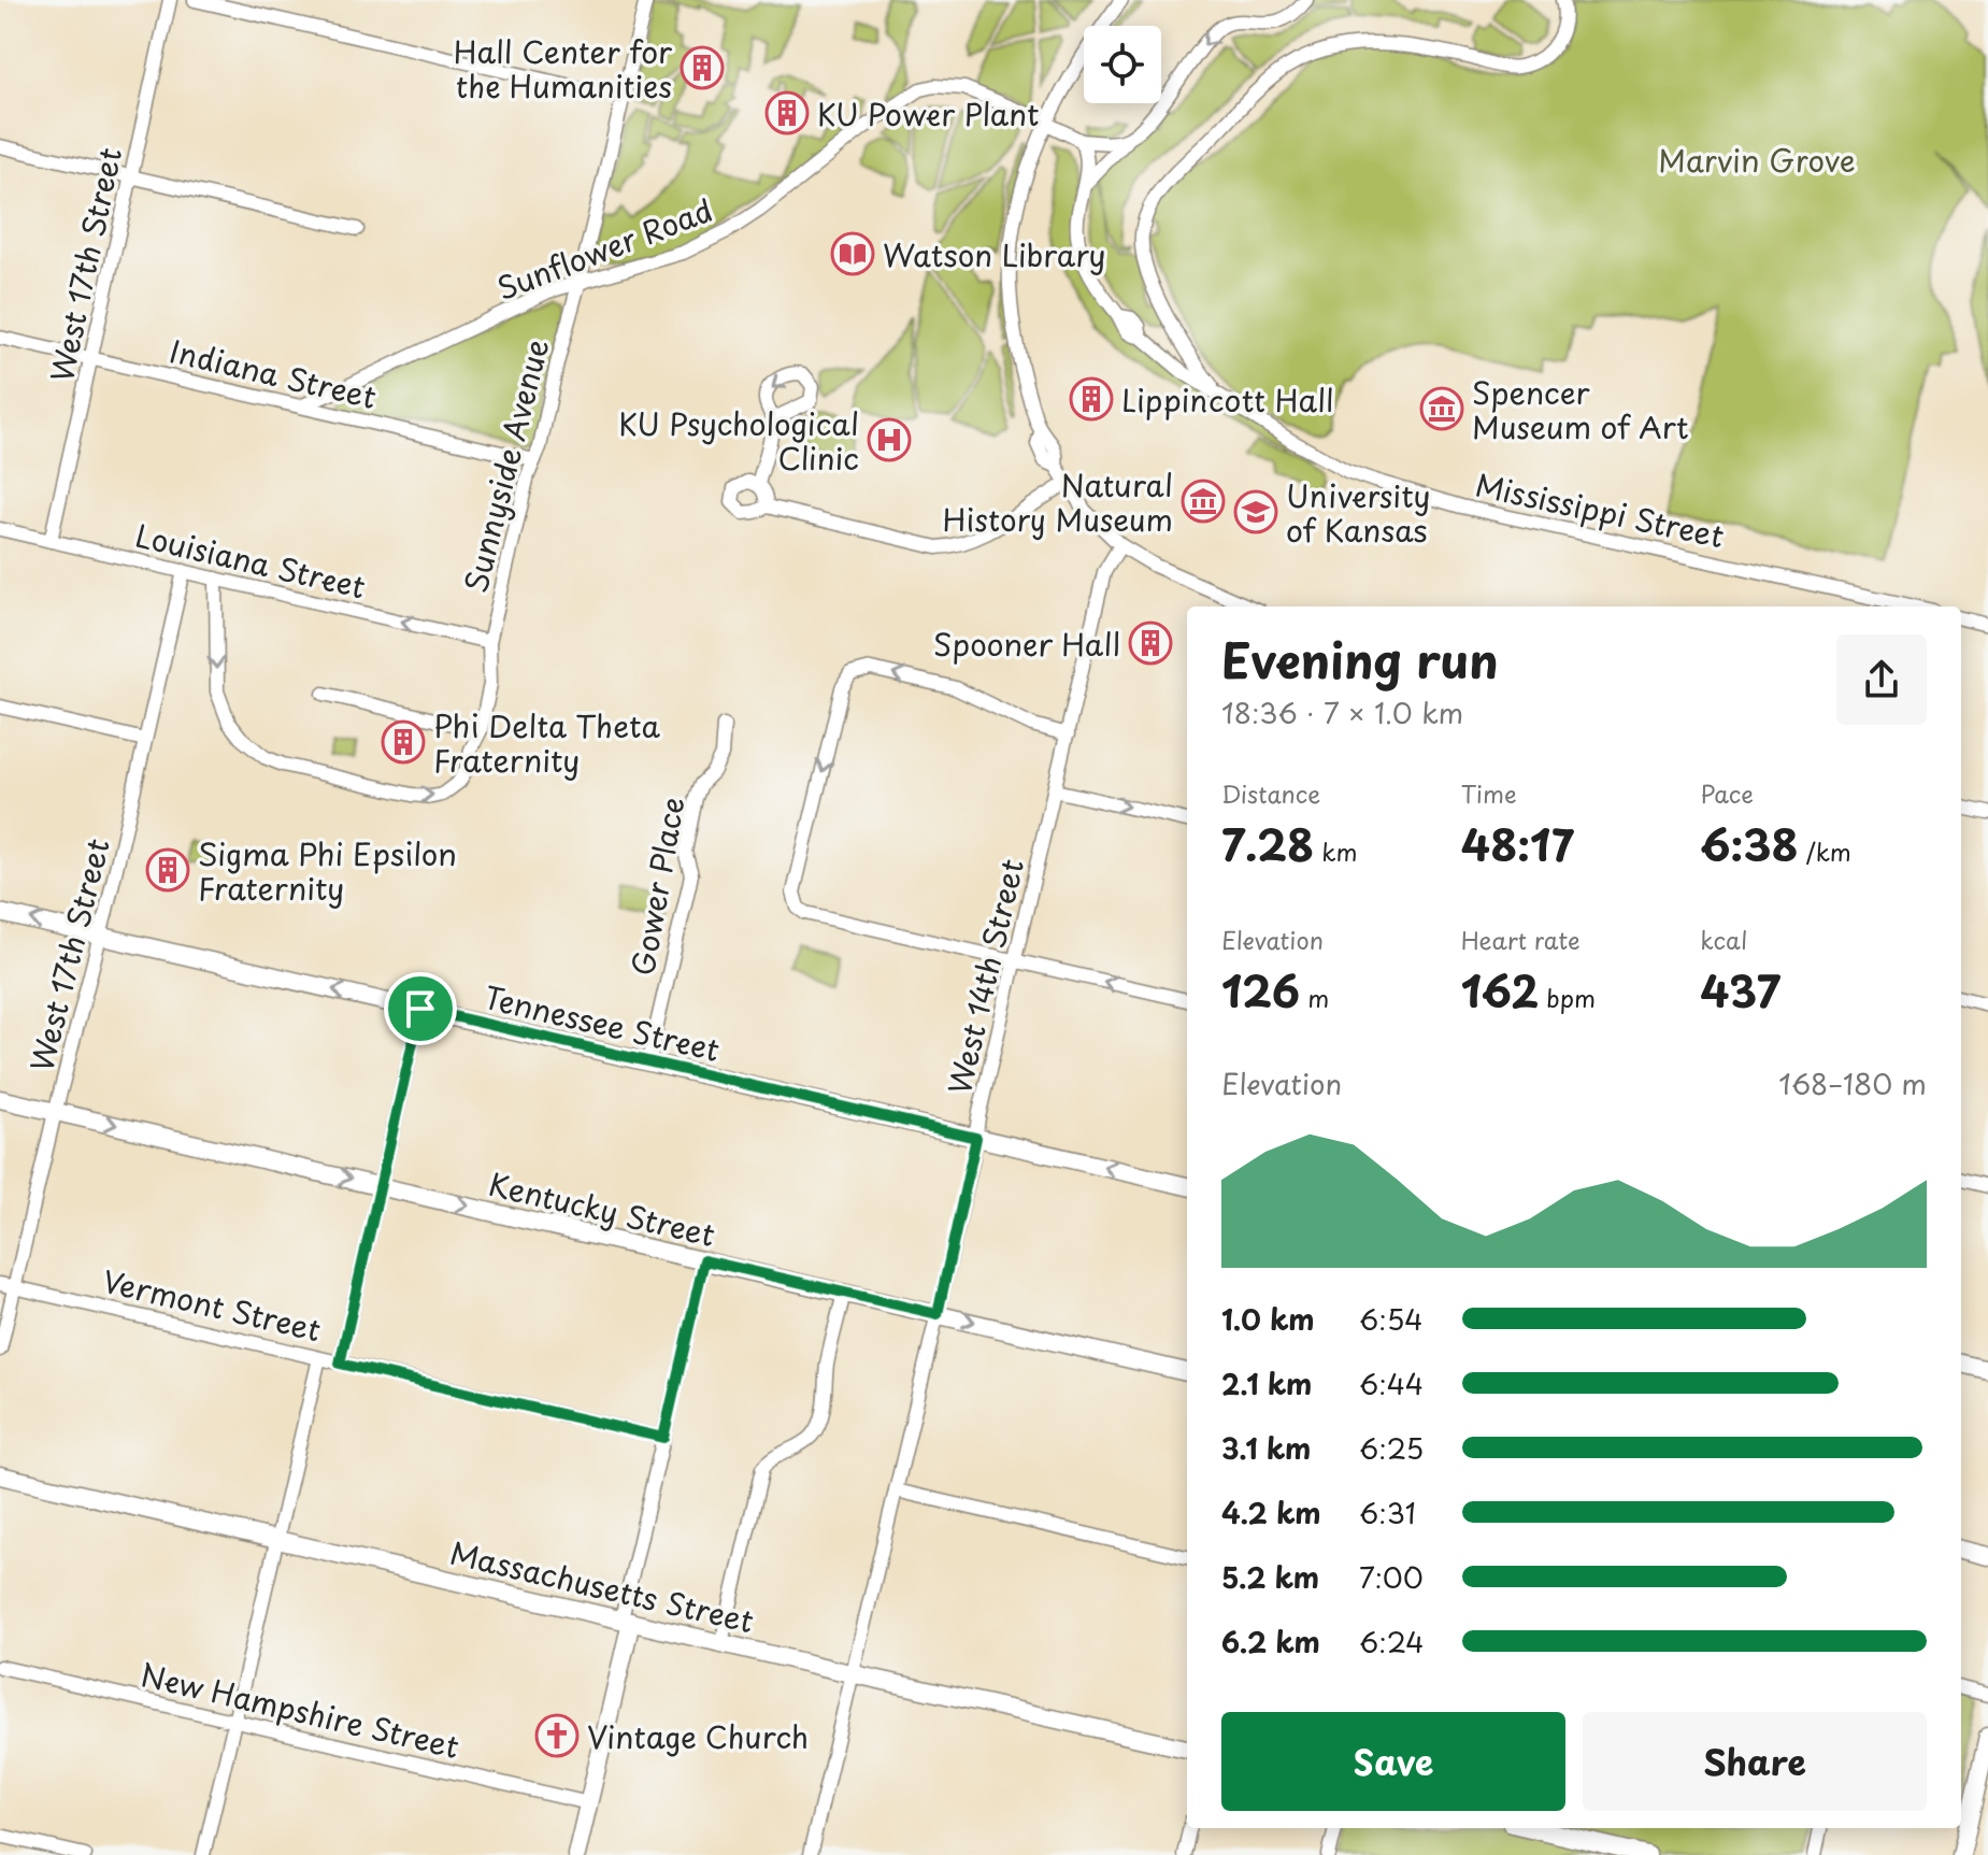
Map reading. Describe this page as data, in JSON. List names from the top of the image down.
{
  "streets": {
    "main road": ["Tennessee Street", "Kentucky Street", "Massachusetts Street"],
    "street": [
      "Sunflower Road",
      "West 17th Street",
      "Indiana Street",
      "Sunnyside Avenue",
      "Mississippi Street",
      "Louisiana Street",
      "Gower Place",
      "West 14th Street",
      "Vermont Street",
      "New Hampshire Street"
    ]
  },
  "crossings": [
    ["Sunflower Road", "Indiana Street"],
    ["Sunflower Road", "Sunnyside Avenue"],
    ["West 17th Street", "Indiana Street"],
    ["West 17th Street", "Louisiana Street"],
    ["West 17th Street", "Tennessee Street"],
    ["West 17th Street", "Kentucky Street"],
    ["West 17th Street", "Vermont Street"],
    ["Indiana Street", "Sunnyside Avenue"],
    ["Sunnyside Avenue", "Louisiana Street"],
    ["Gower Place", "Tennessee Street"],
    ["West 14th Street", "Tennessee Street"],
    ["West 14th Street", "Kentucky Street"],
    ["West 14th Street", "Massachusetts Street"]
  ],
  "one_way": ["Tennessee Street", "Kentucky Street"],
  "parks": ["Marvin Grove"],
  "places": {
    "building": [
      "Hall Center for the Humanities",
      "KU Power Plant",
      "Lippincott Hall",
      "Spooner Hall",
      "Phi Delta Theta Fraternity",
      "Sigma Phi Epsilon Fraternity"
    ],
    "library": ["Watson Library"],
    "museum": ["Spencer Museum of Art", "Natural History Museum"],
    "hospital": ["KU Psychological Clinic"],
    "school or university": ["University of Kansas"],
    "church": ["Vintage Church"]
  },
  "page": {
    "heading": ["Evening run", "18:36 · 7 × 1.0 km"],
    "stats": [
      ["Distance", "7.28 km"],
      ["Time", "48:17"],
      ["Pace", "6:38 /km"],
      ["Elevation", "126 m"],
      ["Heart rate", "162 bpm"],
      ["kcal", "437"]
    ],
    "chart": ["Elevation", "168–180 m"],
    "list": [
      {
        "name": "1.0 km",
        "note": "6:54"
      },
      {
        "name": "2.1 km",
        "note": "6:44"
      },
      {
        "name": "3.1 km",
        "note": "6:25"
      },
      {
        "name": "4.2 km",
        "note": "6:31"
      },
      {
        "name": "5.2 km",
        "note": "7:00"
      },
      {
        "name": "6.2 km",
        "note": "6:24"
      }
    ],
    "buttons": ["Save", "Share"]
  }
}
